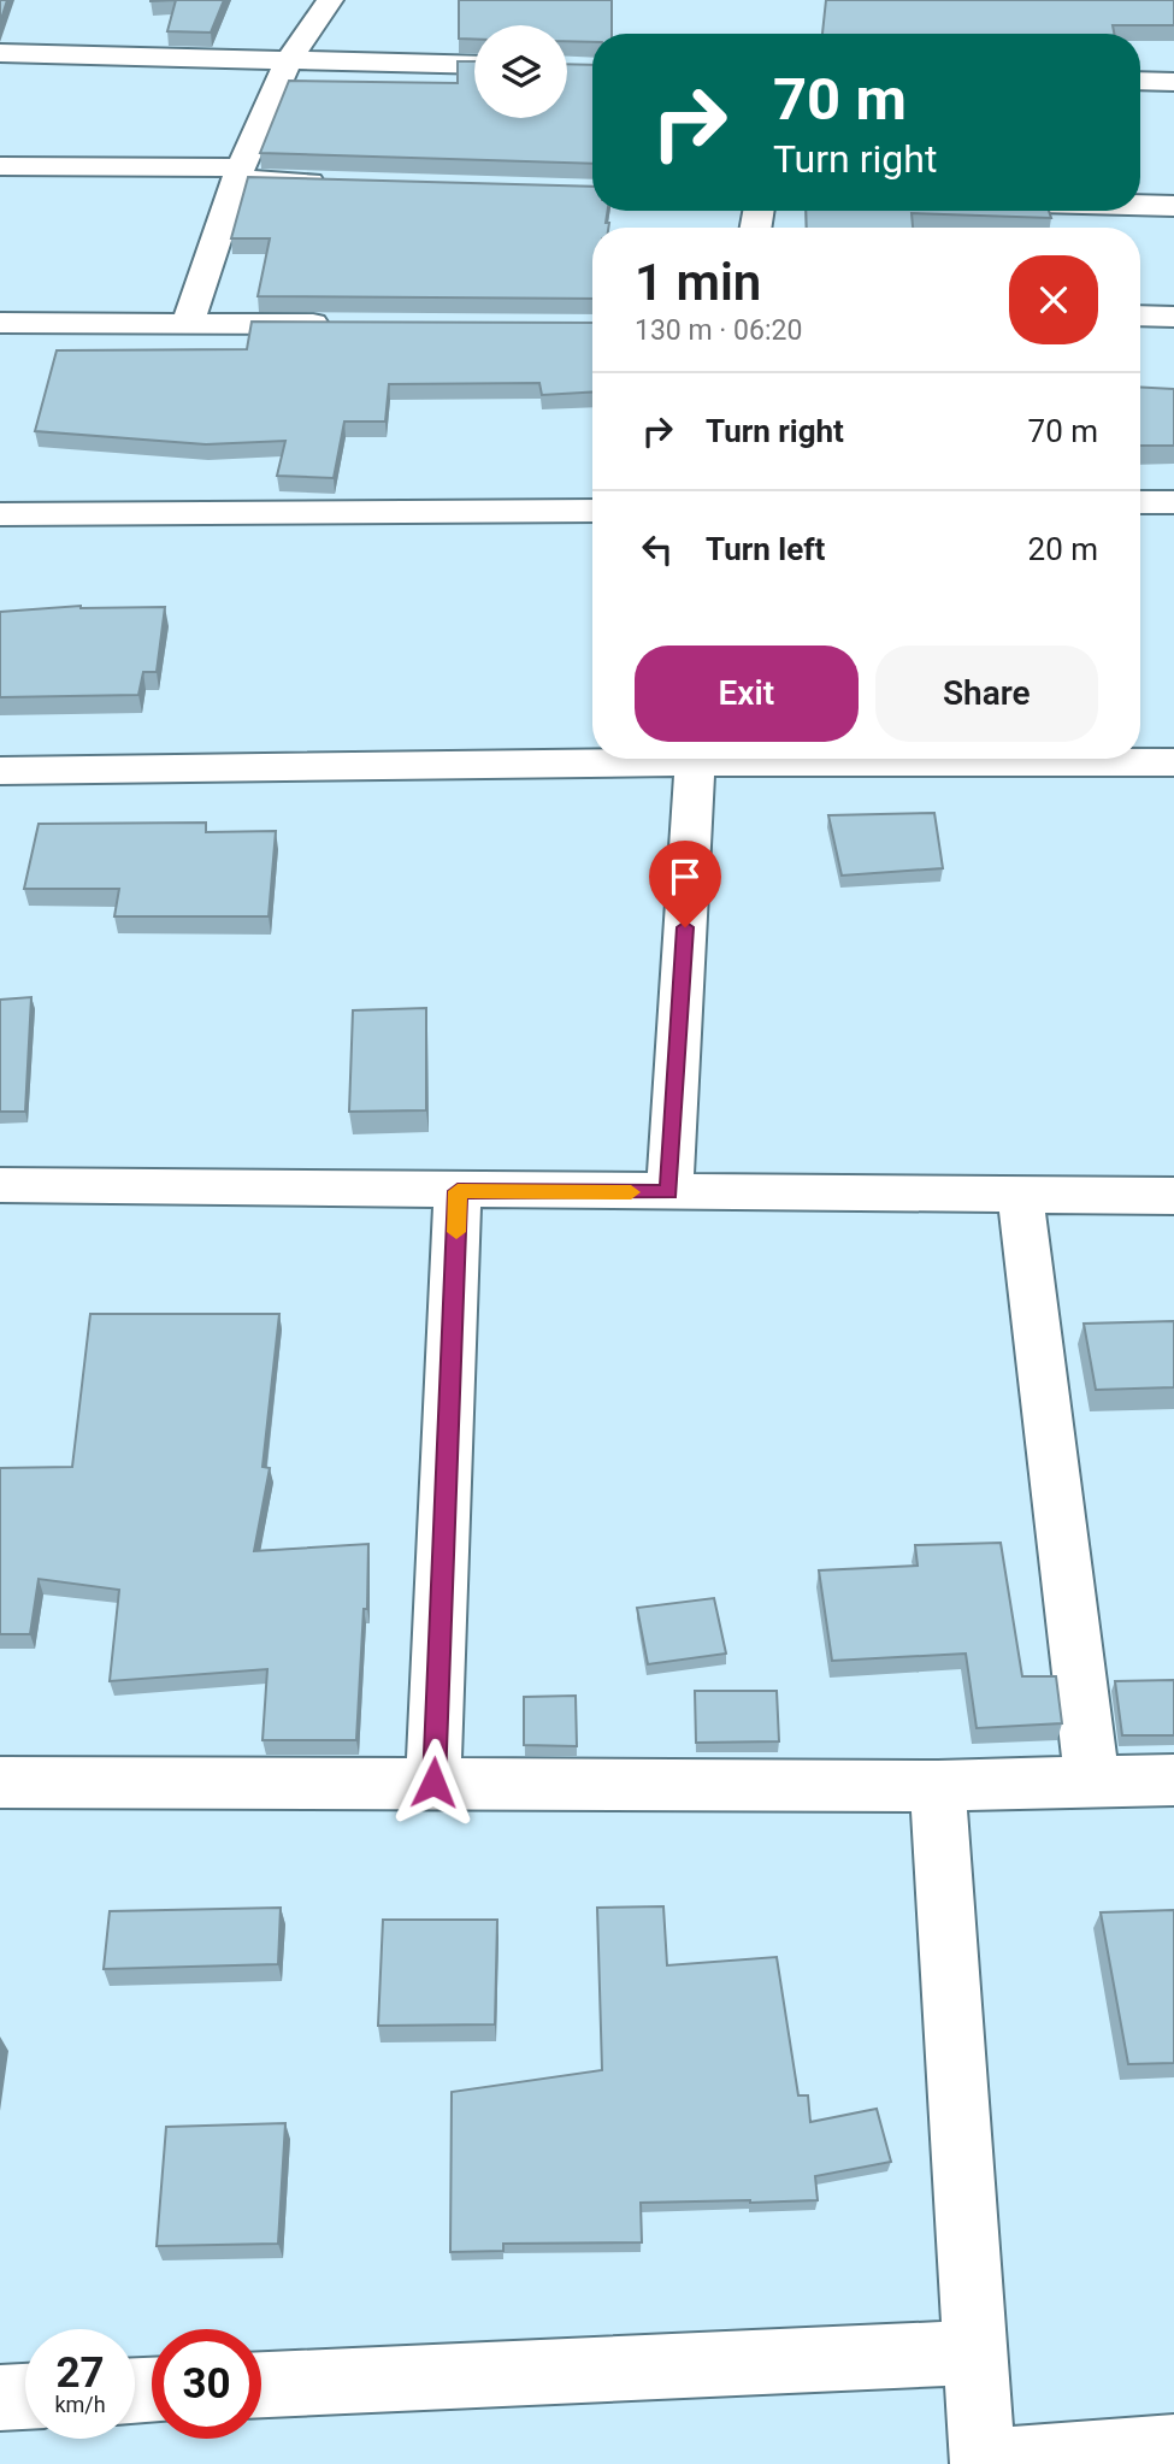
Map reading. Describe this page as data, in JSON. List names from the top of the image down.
{
  "page": {
    "turn": ["70 m", "Turn right"],
    "heading": ["1 min", "130 m · 06:20"],
    "list": [
      {
        "name": "Turn right",
        "value": "70 m"
      },
      {
        "name": "Turn left",
        "value": "20 m"
      }
    ],
    "buttons": ["Exit", "Share"],
    "speed": "27 km/h",
    "limit": "30"
  }
}
